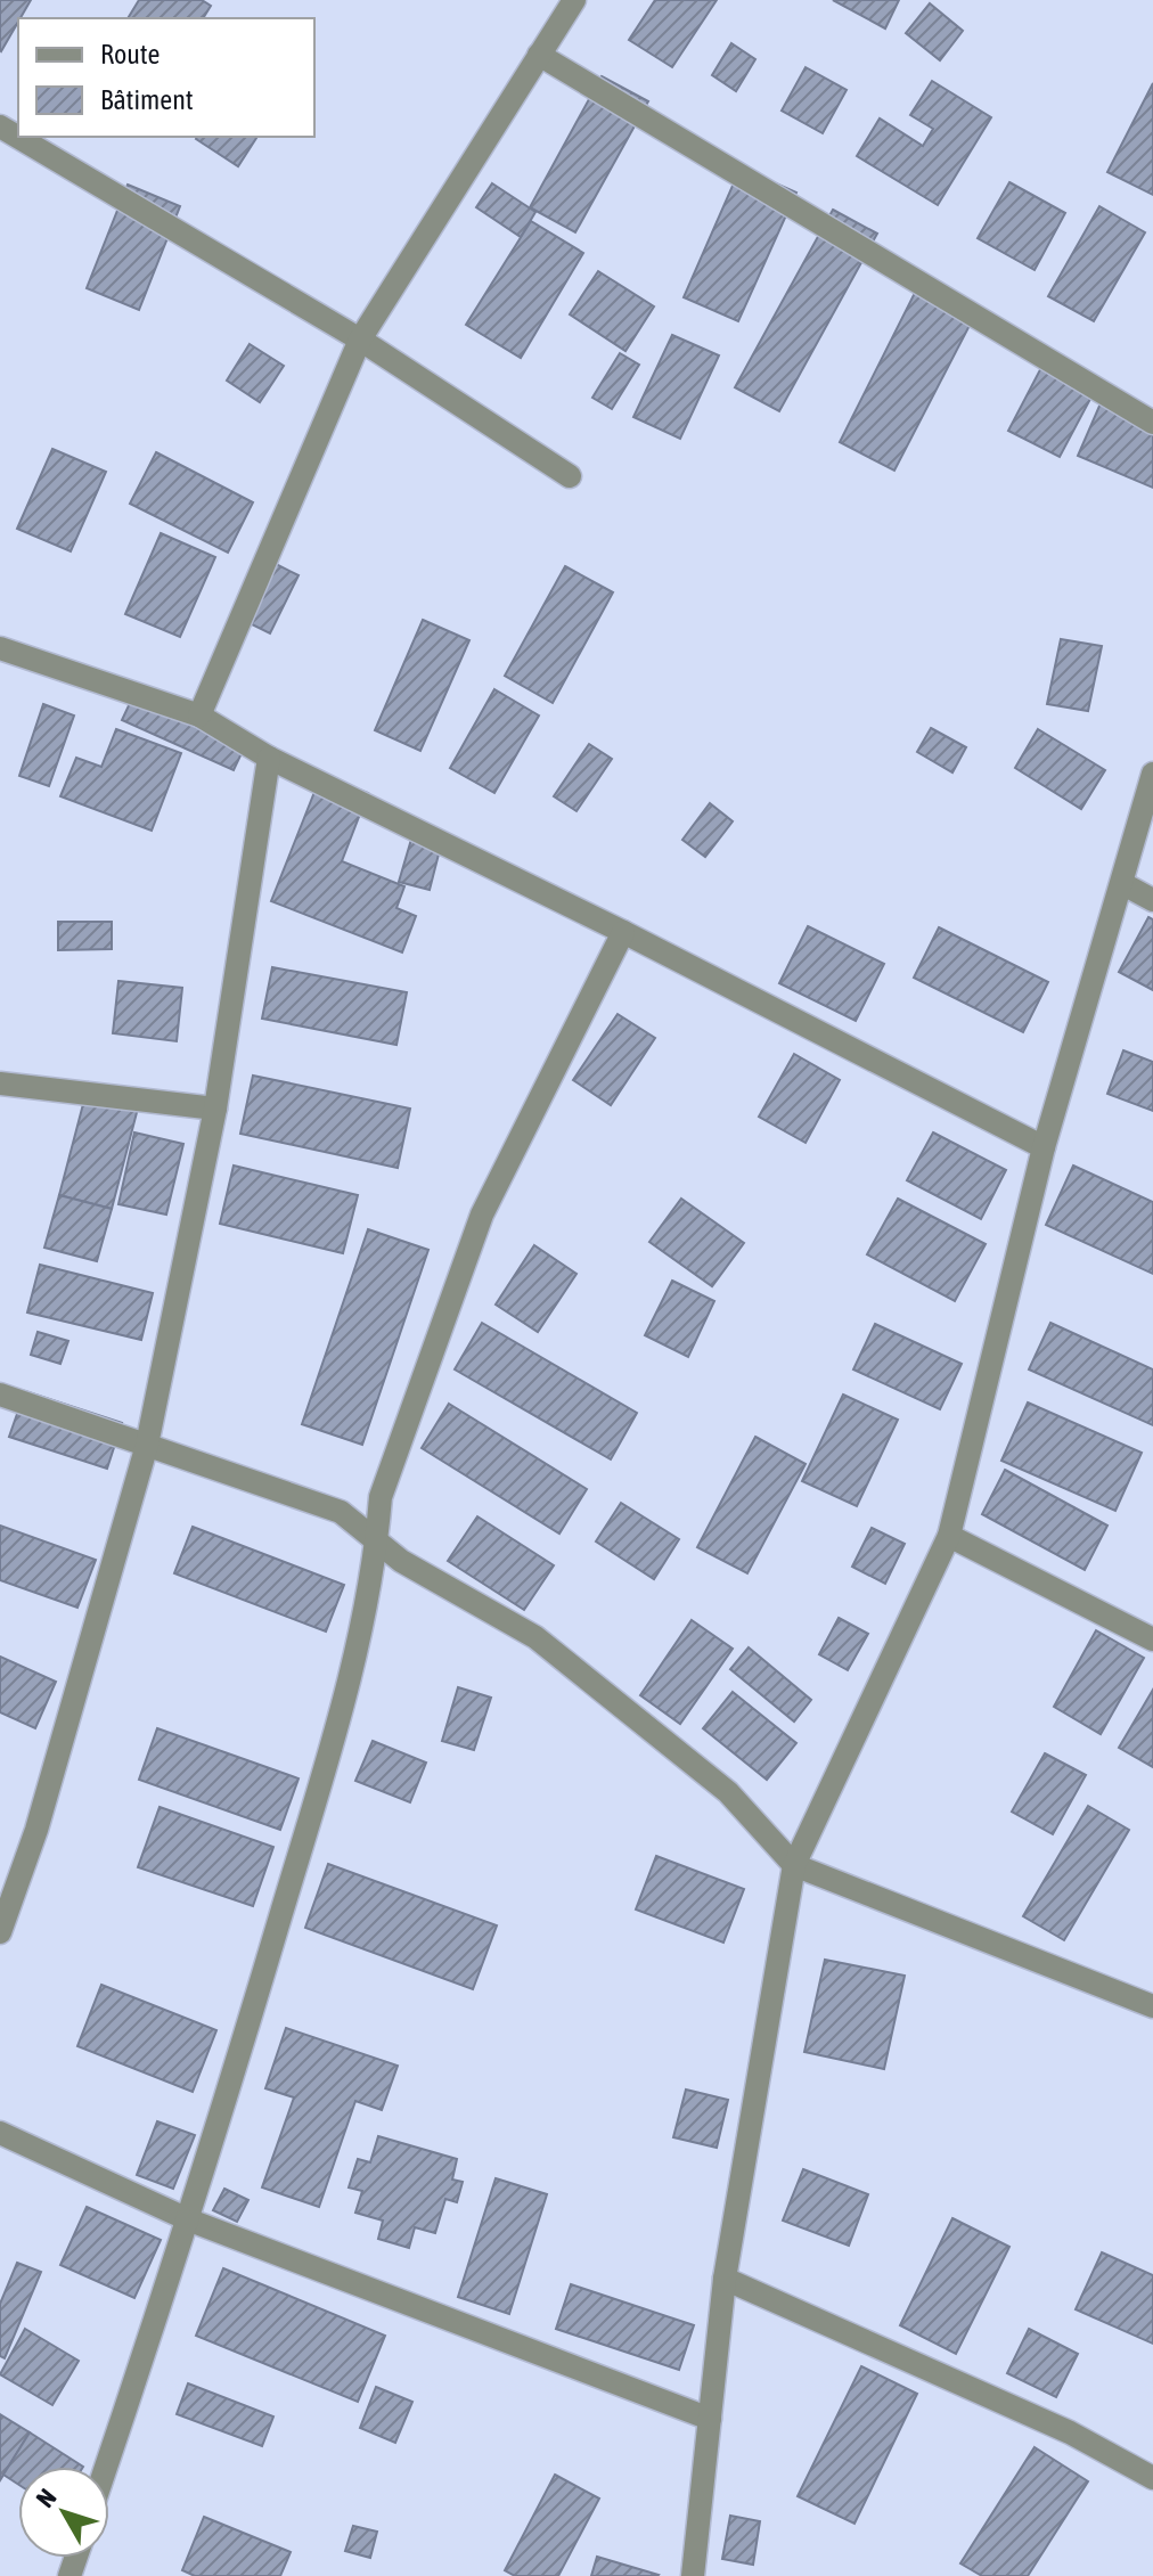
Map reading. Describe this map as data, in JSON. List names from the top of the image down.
{
  "legend": ["Route", "Bâtiment"],
  "north": "top left"
}
